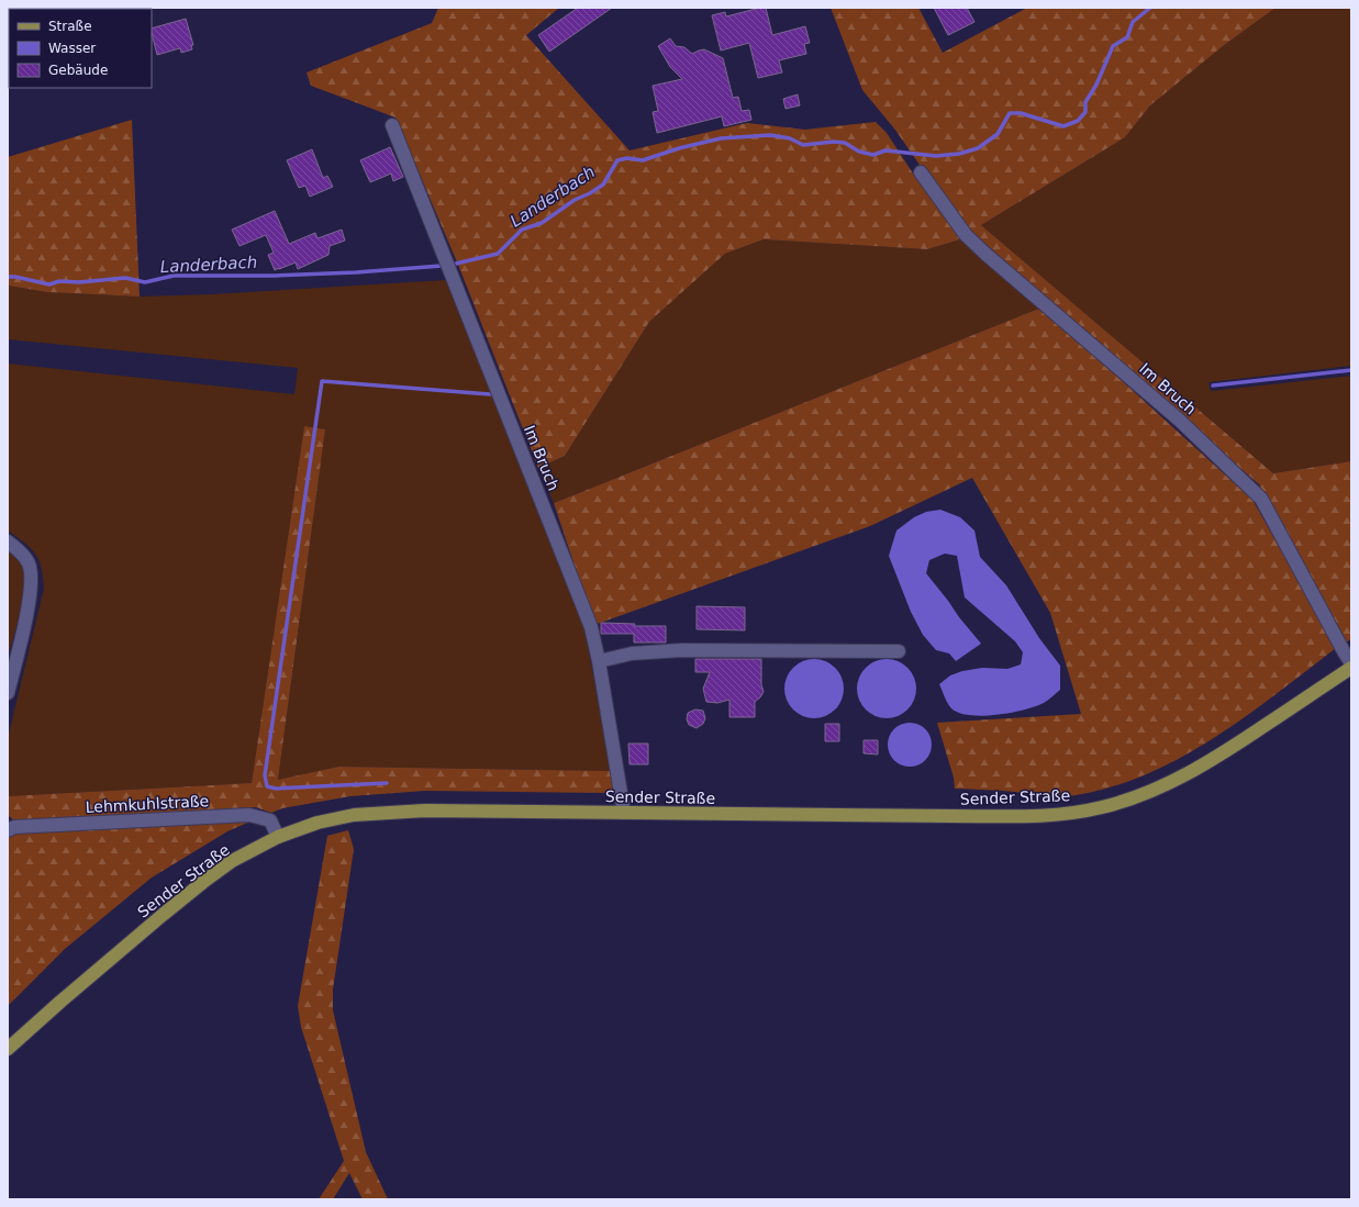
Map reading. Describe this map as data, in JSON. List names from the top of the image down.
{
  "streets": {
    "main road": ["Sender Straße"],
    "street": ["Im Bruch", "Lehmkuhlstraße"]
  },
  "crossings": [
    ["Im Bruch", "Sender Straße"],
    ["Sender Straße", "Lehmkuhlstraße"]
  ],
  "water": ["Landerbach"],
  "legend": ["Straße", "Wasser", "Gebäude"]
}
